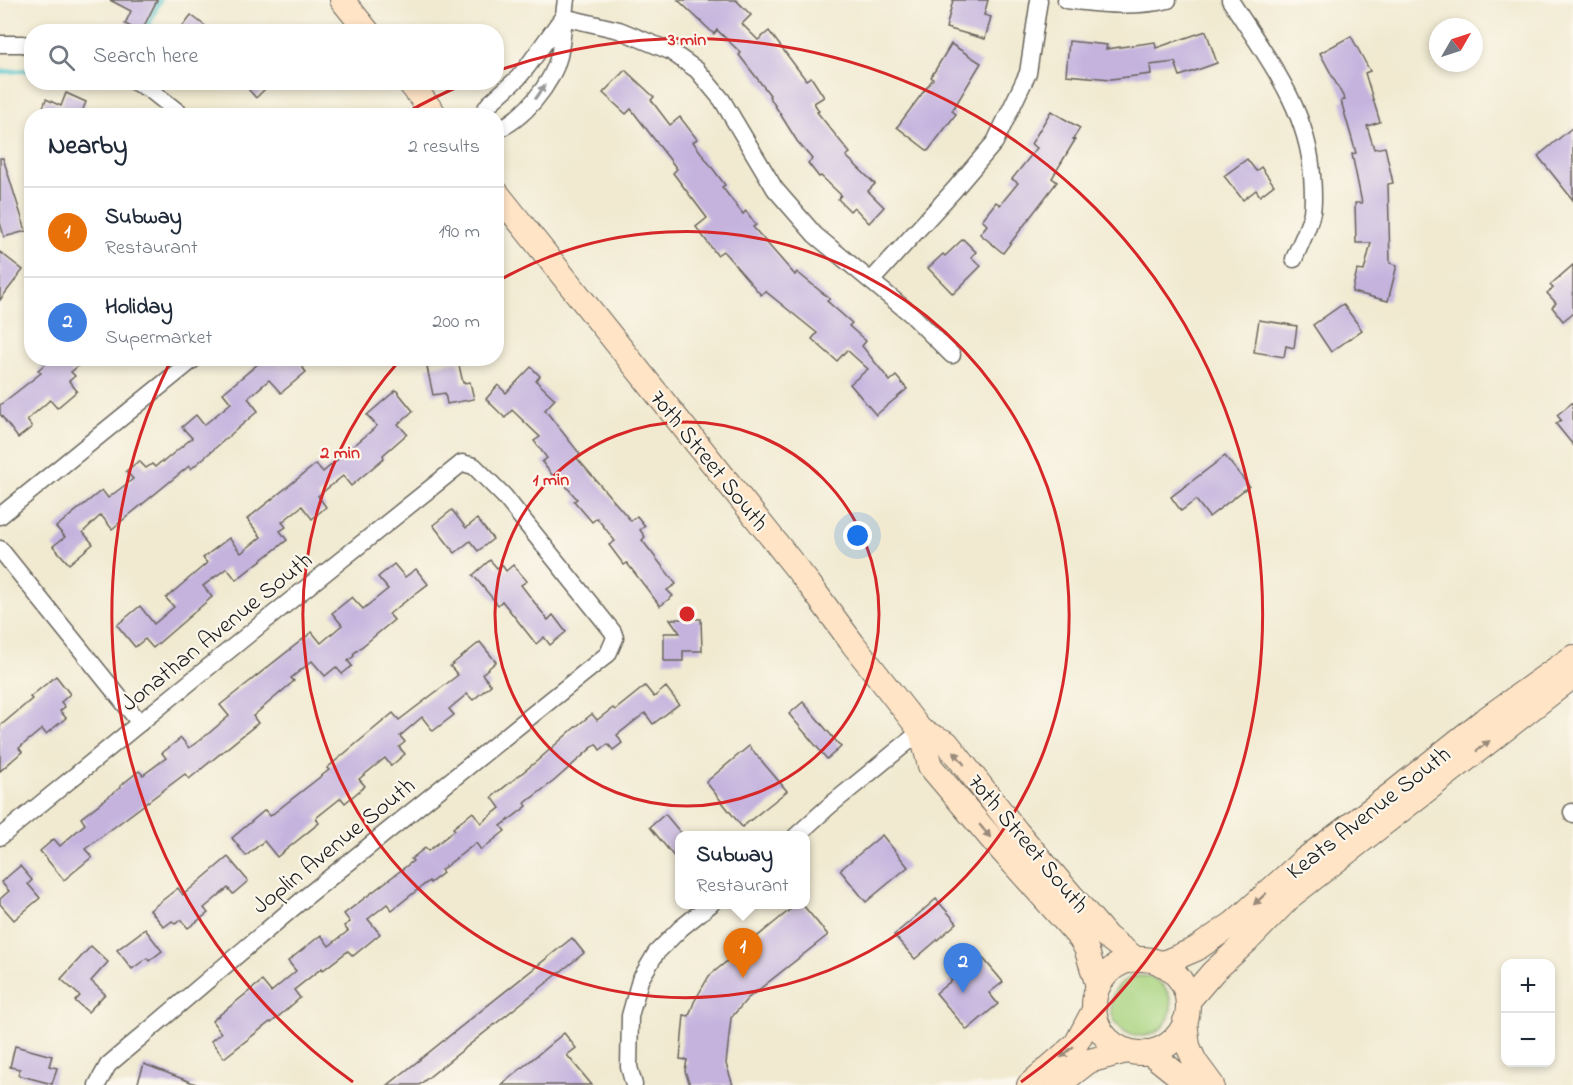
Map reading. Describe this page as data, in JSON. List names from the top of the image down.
{
  "streets": {
    "main road": ["70th Street South", "Keats Avenue South"],
    "street": ["Jonathan Avenue South", "Joplin Avenue South"]
  },
  "crossings": [
    ["70th Street South", "Keats Avenue South"],
    ["Jonathan Avenue South", "Joplin Avenue South"]
  ],
  "north": "top right",
  "page": {
    "search": "Search here",
    "heading": ["Nearby", "2 results"],
    "list": [
      {
        "mark": "1",
        "name": "Subway",
        "note": "Restaurant",
        "value": "190 m"
      },
      {
        "mark": "2",
        "name": "Holiday",
        "note": "Supermarket",
        "value": "200 m"
      }
    ],
    "popup": ["Subway", "Restaurant"],
    "pins": ["1", "2"],
    "map_buttons": ["+", "−"]
  },
  "rings": ["3 min", "2 min", "1 min"]
}
